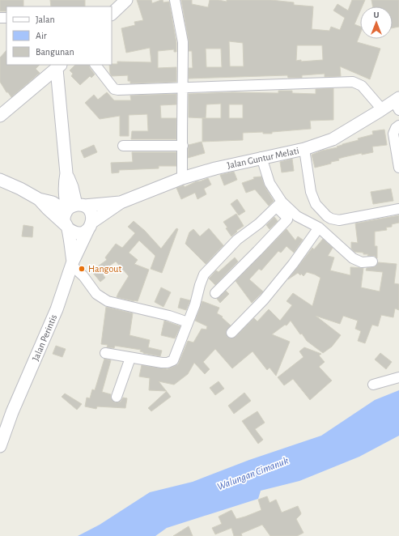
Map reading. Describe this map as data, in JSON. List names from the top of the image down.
{
  "streets": {
    "street": ["Jalan Guntur Melati", "Jalan Perintis"]
  },
  "crossings": [
    ["Jalan Guntur Melati", "Jalan Perintis"]
  ],
  "water": ["Walungan Cimanuk"],
  "places": ["Hangout"],
  "legend": ["Jalan", "Air", "Bangunan"],
  "north": "top"
}
